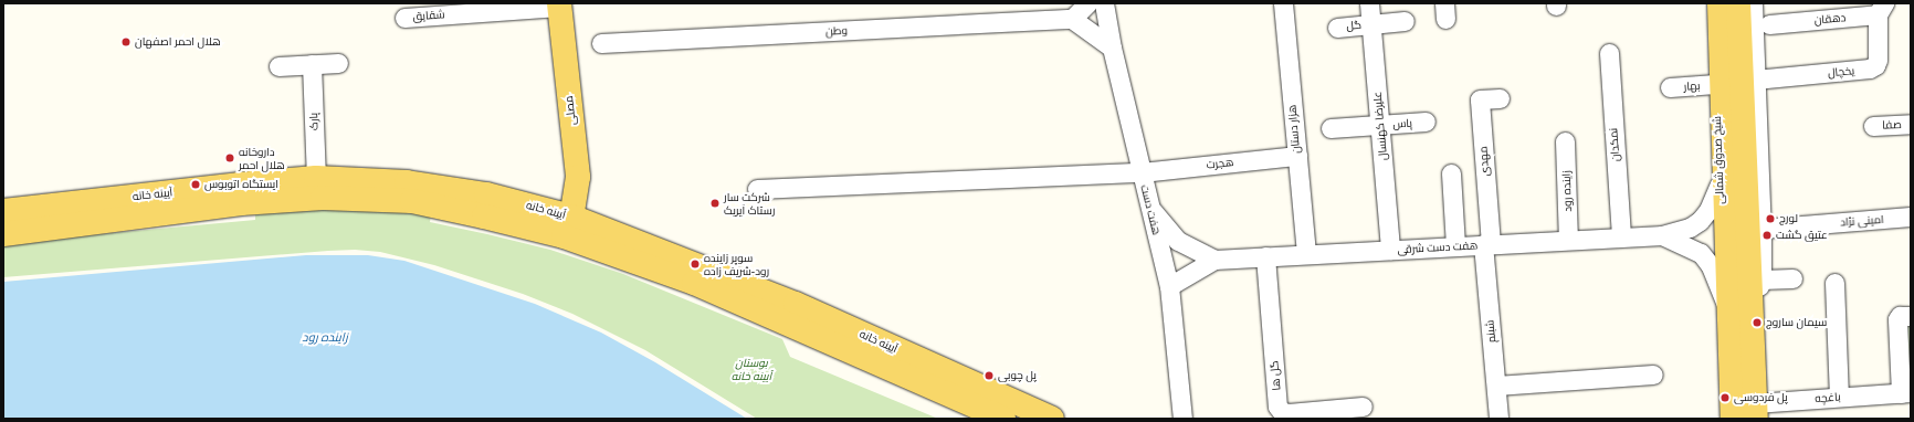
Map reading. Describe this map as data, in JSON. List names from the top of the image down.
{
  "streets": {
    "main road": ["مصلی", "شیخ صدوق شمالی", "آیینه خانه"],
    "street": [
      "شقایق",
      "دهقان",
      "گل",
      "وطن",
      "یخچال",
      "بهار",
      "پارک",
      "پاس",
      "صفا",
      "علیرضا کهنسال",
      "هزار دستان",
      "نمکدان",
      "مهدی",
      "هجرت",
      "زاینده رود",
      "هفت دست",
      "امینی نژاد",
      "هفت دست شرقی",
      "شبنم",
      "گل ها",
      "باغچه"
    ]
  },
  "crossings": [
    ["شقایق", "مصلی"],
    ["دهقان", "یخچال"],
    ["گل", "علیرضا کهنسال"],
    ["یخچال", "شیخ صدوق شمالی"],
    ["بهار", "شیخ صدوق شمالی"],
    ["مصلی", "آیینه خانه"],
    ["پارک", "آیینه خانه"],
    ["پاس", "علیرضا کهنسال"],
    ["علیرضا کهنسال", "هفت دست شرقی"],
    ["هزار دستان", "هجرت"],
    ["هزار دستان", "هفت دست شرقی"],
    ["نمکدان", "هفت دست شرقی"],
    ["شیخ صدوق شمالی", "امینی نژاد"],
    ["شیخ صدوق شمالی", "هفت دست شرقی"],
    ["شیخ صدوق شمالی", "باغچه"],
    ["مهدی", "هفت دست شرقی"],
    ["مهدی", "شبنم"],
    ["هجرت", "هفت دست"],
    ["زاینده رود", "هفت دست شرقی"],
    ["هفت دست شرقی", "شبنم"],
    ["هفت دست شرقی", "گل ها"]
  ],
  "water": ["زاینده رود"],
  "parks": ["بوستان آیینه خانه"],
  "places": [
    "هلال احمر اصفهان",
    "داروخانه هلال احمر",
    "ایستگاه اتوبوس",
    "شرکت سار رستاک آیریک",
    "لورچ",
    "عتیق گشت",
    "سوپر زاینده رود-شریف زاده",
    "سیمان ساروج",
    "پل چوبی",
    "پل فردوسی"
  ]
}
